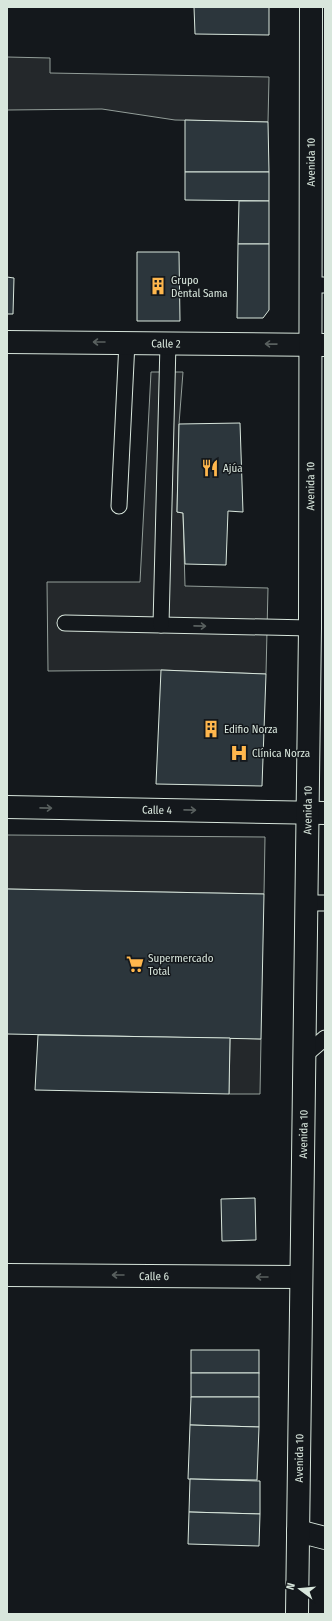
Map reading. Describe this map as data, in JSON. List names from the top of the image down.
{
  "streets": {
    "main road": [
      "Avenida 10",
      "Calle 2",
      "Calle 4",
      "Calle 6"
    ]
  },
  "crossings": [
    ["Avenida 10", "Calle 2"],
    ["Avenida 10", "Calle 4"],
    ["Avenida 10", "Calle 6"]
  ],
  "one_way": ["Calle 2", "Calle 4", "Calle 6"],
  "places": {
    "building": ["Grupo Dental Sama", "Edifio Norza"],
    "restaurant": ["Ajúa"],
    "hospital": ["Clínica Norza"],
    "supermarket": ["Supermercado Total"]
  },
  "north": "left"
}
